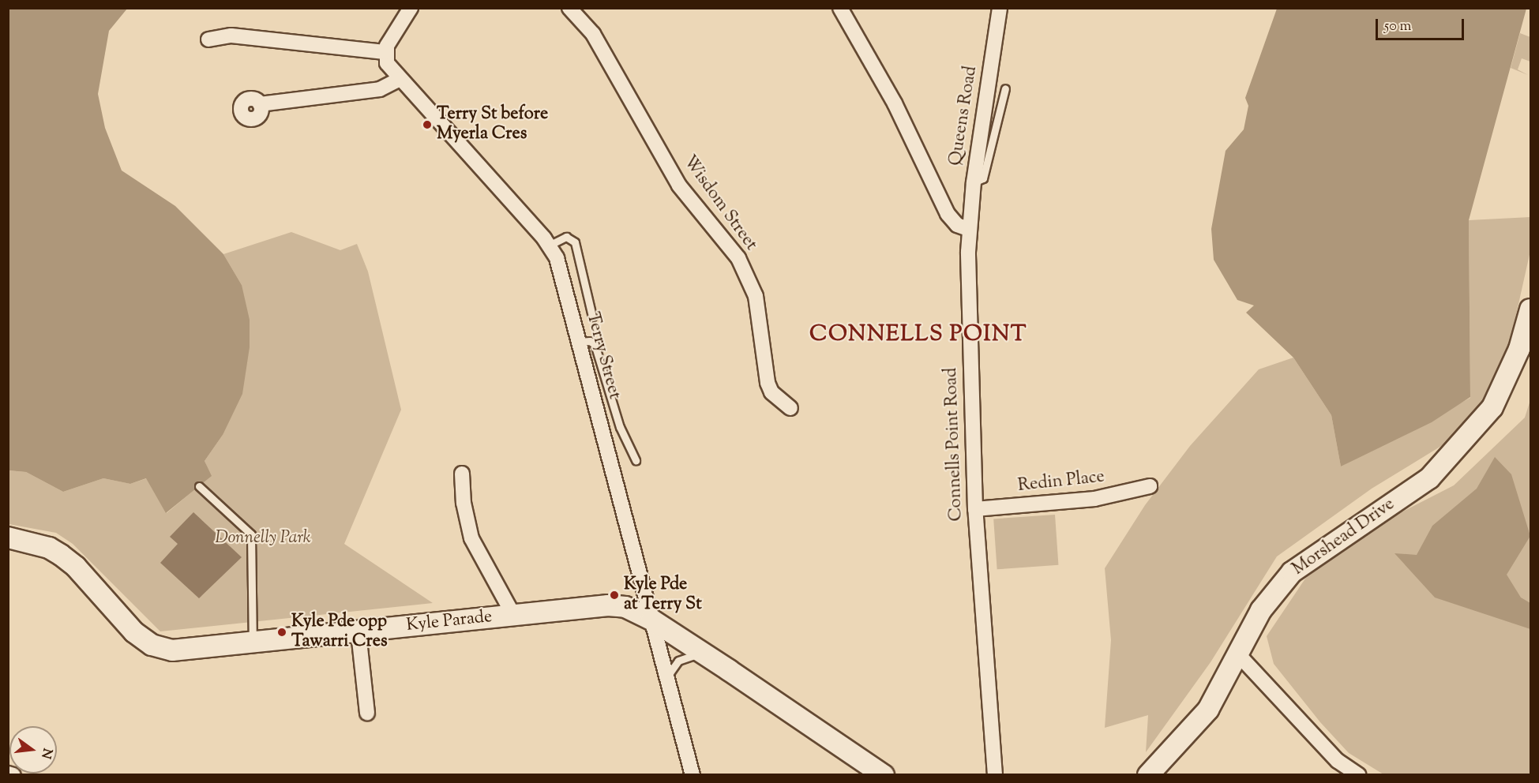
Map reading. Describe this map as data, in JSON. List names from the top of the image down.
{
  "streets": {
    "street": [
      "Queens Road",
      "Wisdom Street",
      "Terry Street",
      "Connells Point Road",
      "Redin Place",
      "Morshead Drive",
      "Kyle Parade"
    ]
  },
  "crossings": [
    ["Queens Road", "Connells Point Road"],
    ["Terry Street", "Kyle Parade"],
    ["Connells Point Road", "Redin Place"]
  ],
  "districts": ["CONNELLS POINT"],
  "parks": ["Donnelly Park"],
  "places": ["Terry St before Myerla Cres", "Kyle Pde at Terry St", "Kyle Pde opp Tawarri Cres"],
  "scale_bar": "50 m",
  "north": "right"
}
